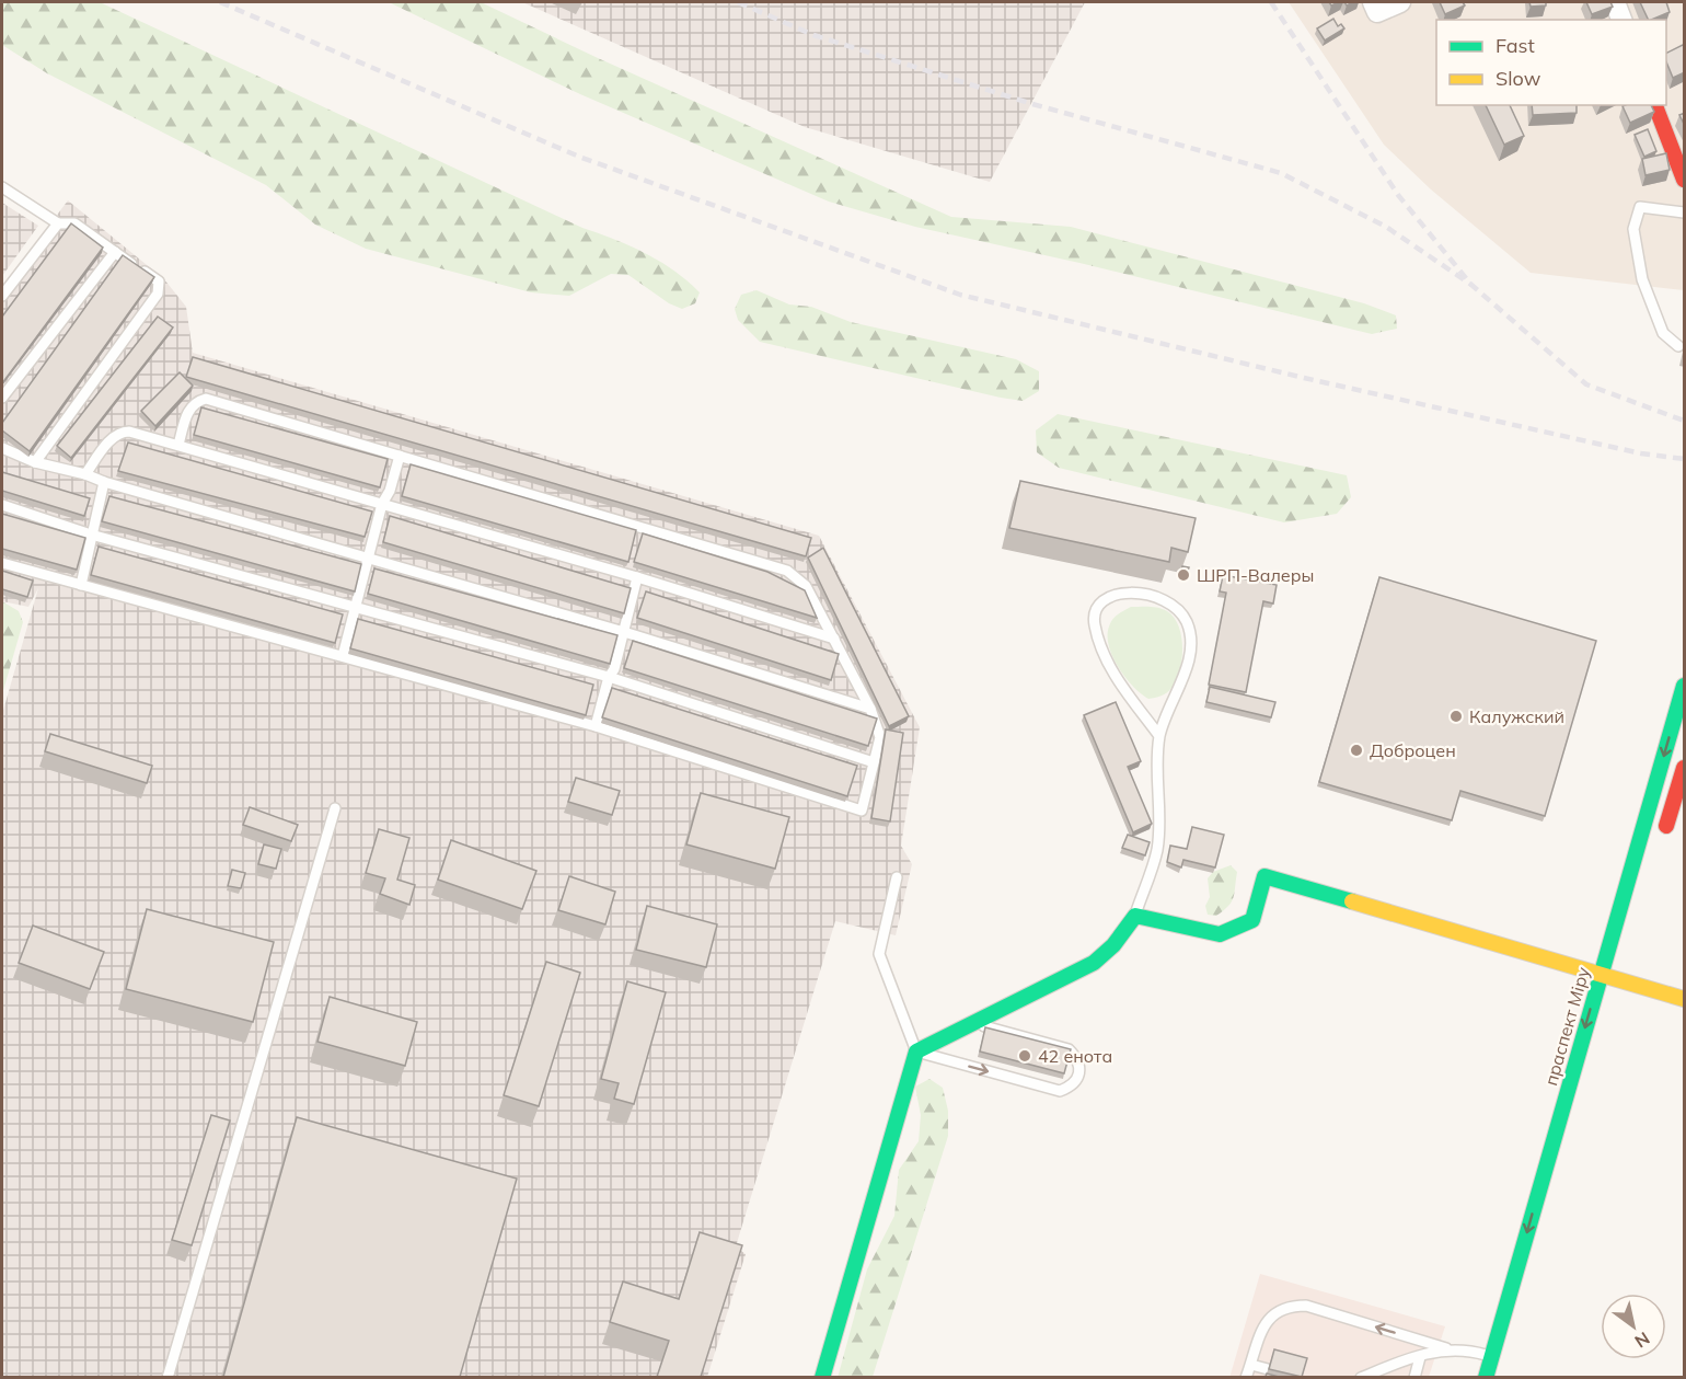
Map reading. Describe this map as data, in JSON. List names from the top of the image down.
{
  "streets": {
    "street": ["праспект Міру"]
  },
  "one_way": ["праспект Міру"],
  "places": [
    "ШРП-Валеры",
    "Калужский",
    "Доброцен",
    "42 енота"
  ],
  "legend": ["Fast", "Slow"],
  "north": "bottom right"
}
